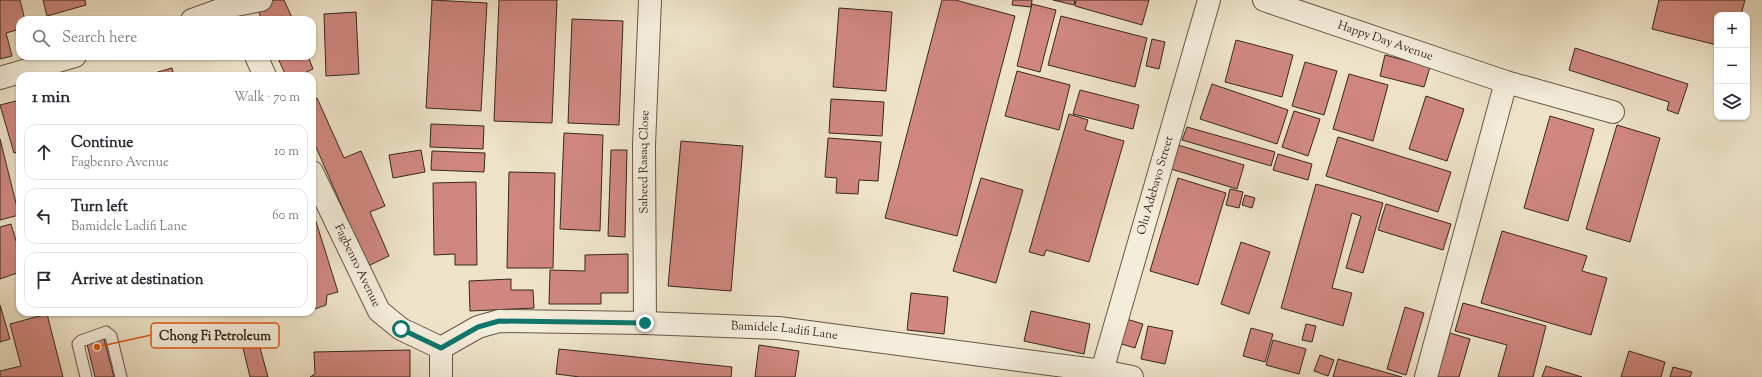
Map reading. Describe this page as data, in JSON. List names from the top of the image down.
{
  "streets": {
    "street": [
      "Happy Day Avenue",
      "Saheed Rasaq Close",
      "Olu Adebayo Street",
      "Fagbenro Avenue",
      "Bamidele Ladifi Lane"
    ]
  },
  "crossings": [
    ["Saheed Rasaq Close", "Bamidele Ladifi Lane"],
    ["Olu Adebayo Street", "Bamidele Ladifi Lane"],
    ["Fagbenro Avenue", "Bamidele Ladifi Lane"]
  ],
  "places": ["Chong Fi Petroleum"],
  "page": {
    "map_buttons": ["+", "−"],
    "search": "Search here",
    "heading": ["1 min", "Walk · 70 m"],
    "list": [
      ["Continue", "Fagbenro Avenue", "10 m"],
      ["Turn left", "Bamidele Ladifi Lane", "60 m"],
      "Arrive at destination"
    ]
  }
}
